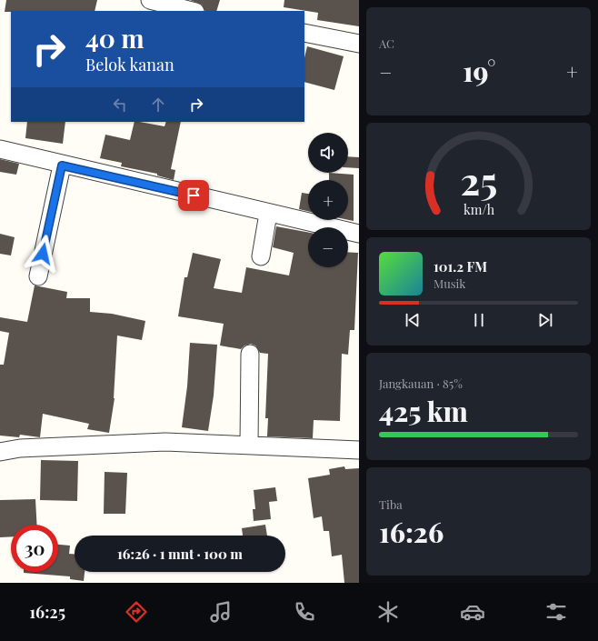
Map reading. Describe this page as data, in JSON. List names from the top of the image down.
{
  "page": {
    "tile": [
      "AC",
      ["Jangkauan · 85%", "425 km"],
      ["Tiba", "16:26"]
    ],
    "turn": ["40 m", "Belok kanan"],
    "heat": ["−", "19°", "+"],
    "map_buttons": ["+", "−"],
    "song": ["101.2 FM", "Musik"],
    "limit": "30",
    "trip": "16:26 · 1 mnt · 100 m",
    "tabs": "16:25",
    "gauge": ["25", "km/h"]
  }
}
